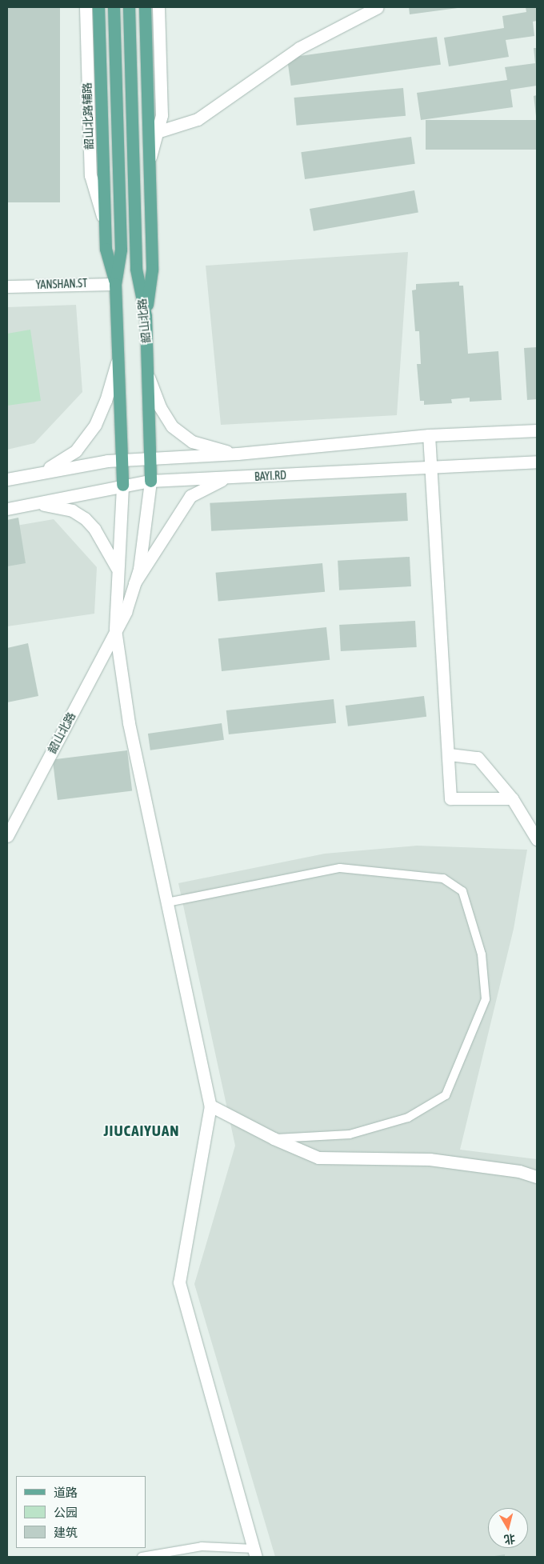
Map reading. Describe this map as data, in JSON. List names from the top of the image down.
{
  "streets": {
    "main road": ["韶山北路"],
    "street": ["韶山北路辅路", "YANSHAN.ST", "BAYI.RD"]
  },
  "crossings": [
    ["YANSHAN.ST", "韶山北路"],
    ["韶山北路", "BAYI.RD"]
  ],
  "districts": ["JIUCAIYUAN"],
  "legend": ["道路", "公园", "建筑"],
  "north": "bottom"
}
